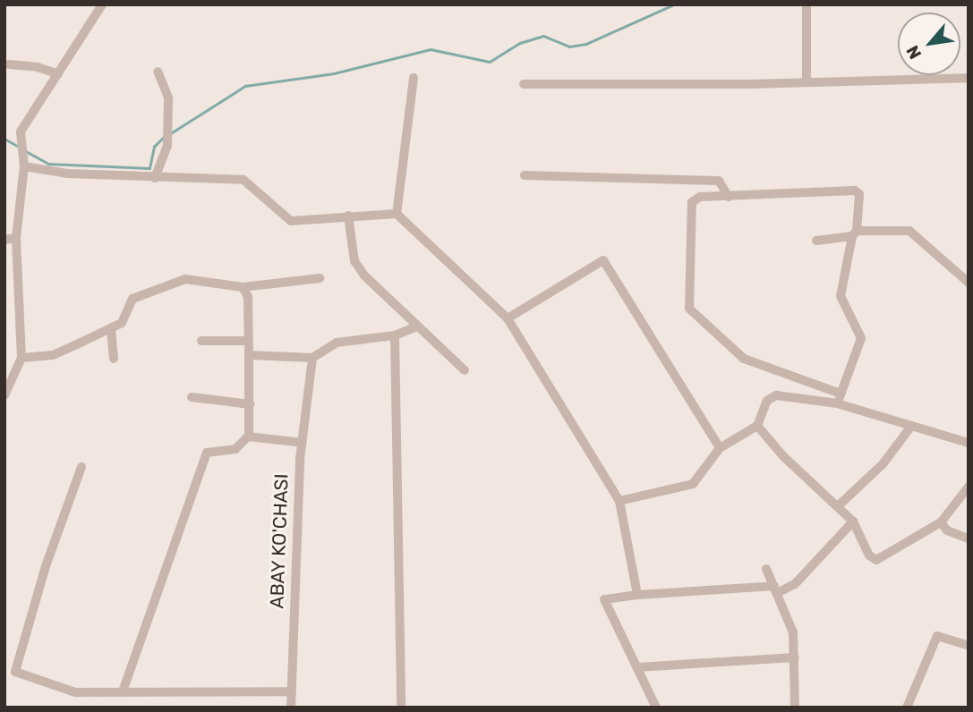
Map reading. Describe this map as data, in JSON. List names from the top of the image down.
{
  "streets": {
    "street": ["ABAY KO'CHASI"]
  },
  "north": "bottom left"
}
